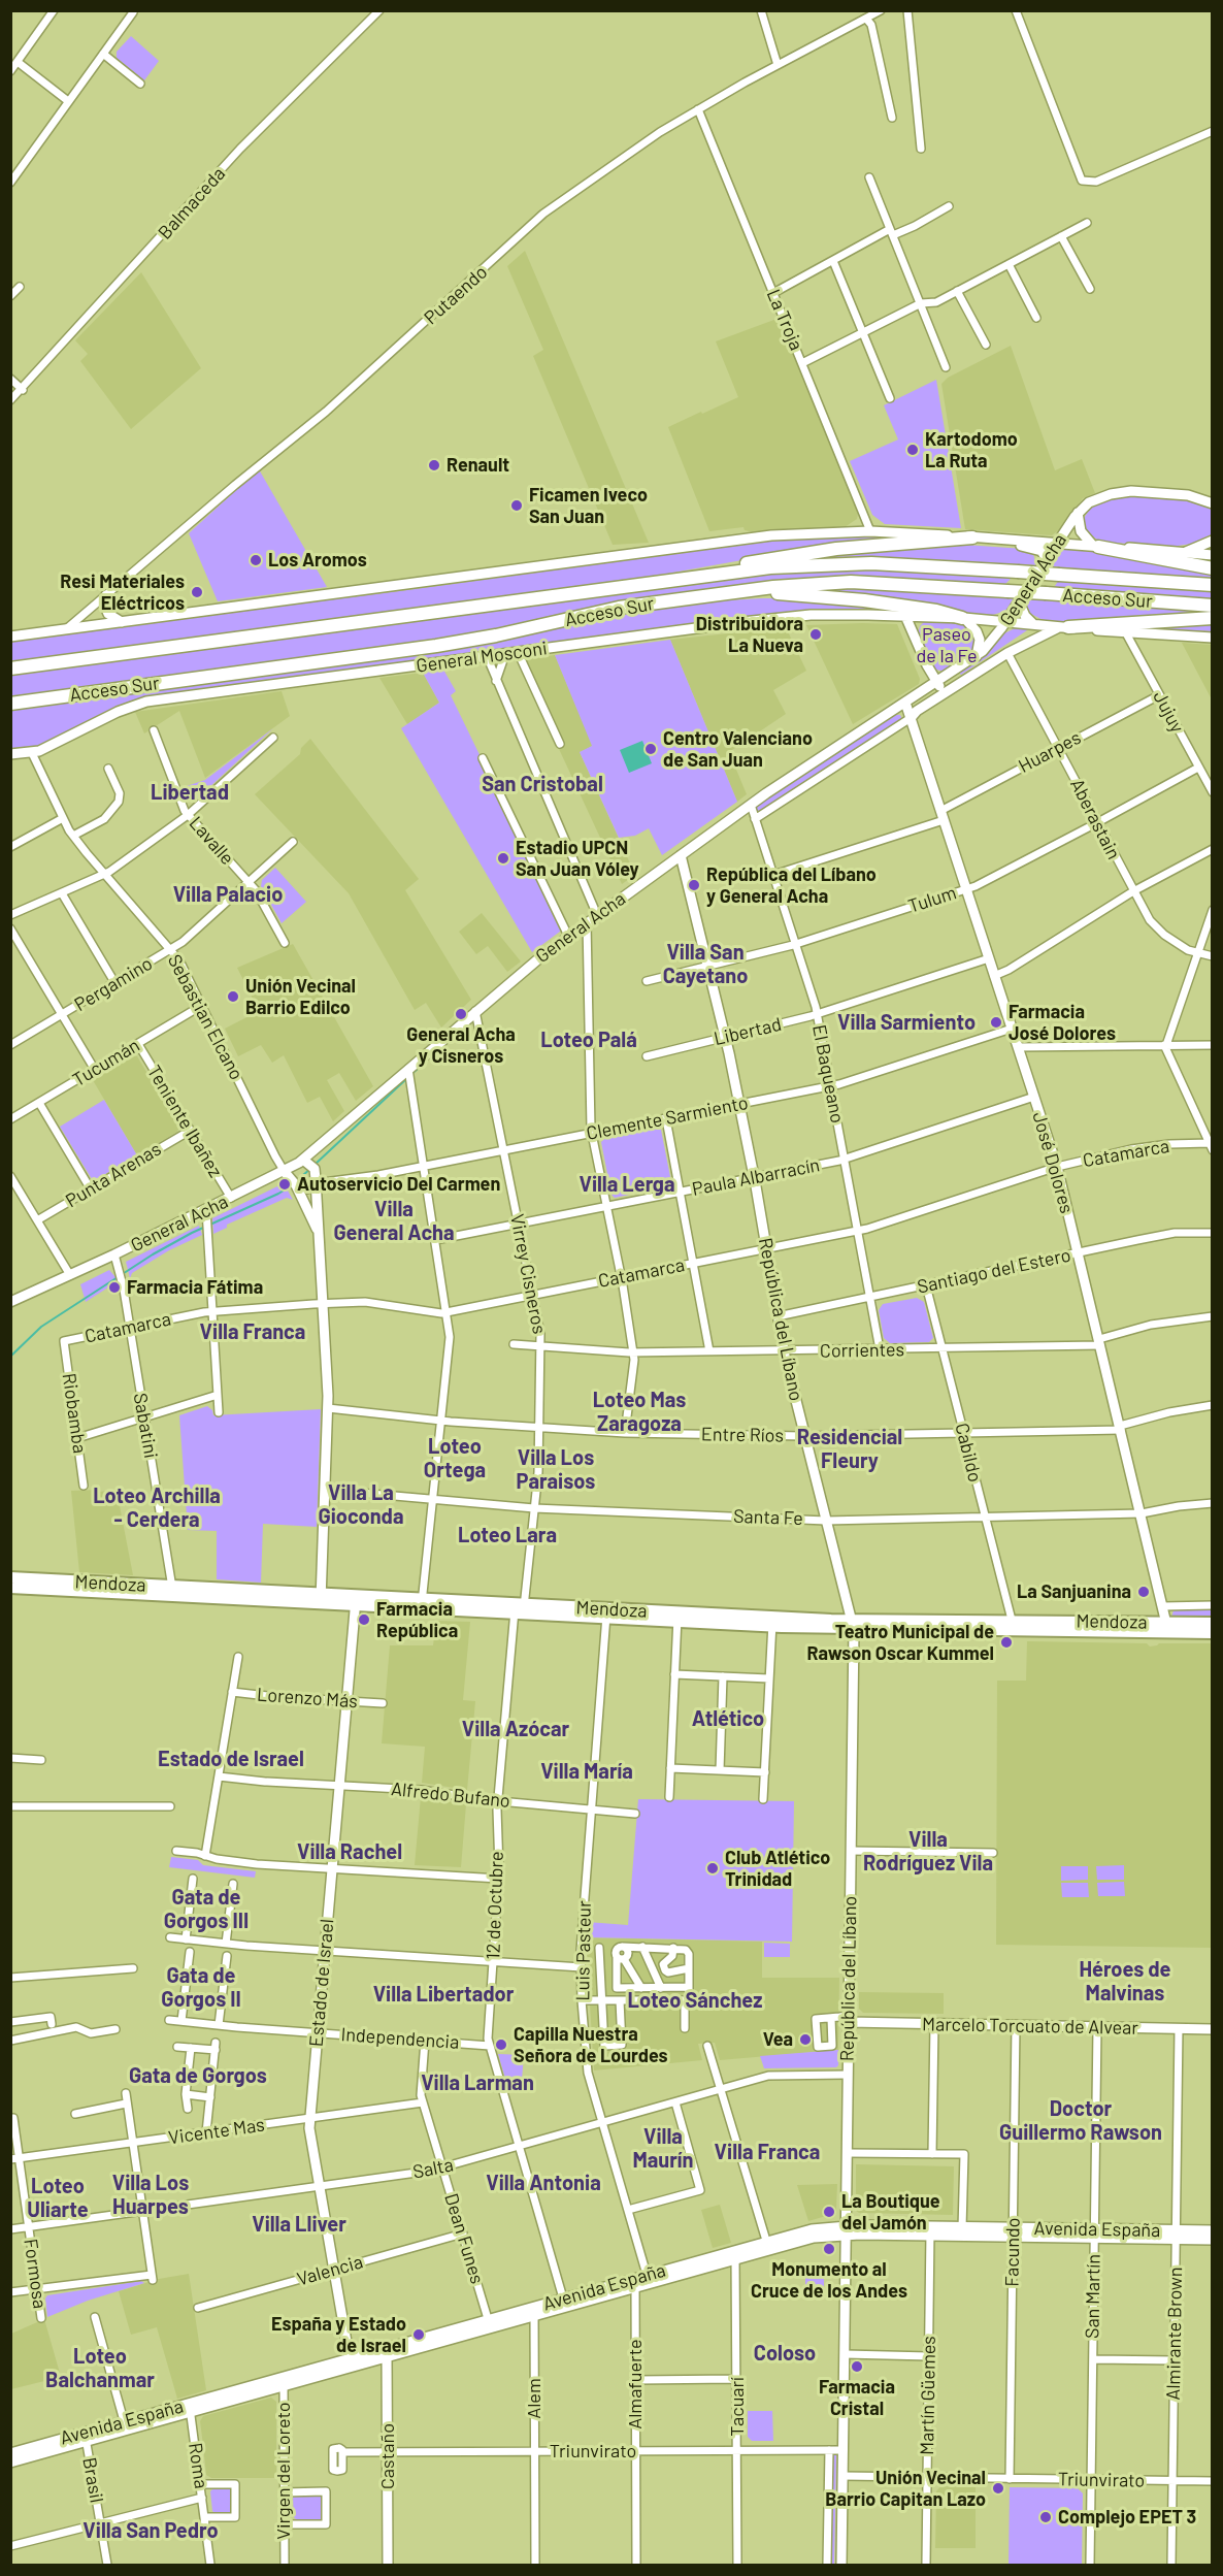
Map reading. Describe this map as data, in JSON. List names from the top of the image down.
{
  "streets": {
    "highway": ["Acceso Sur"],
    "main road": ["Mendoza"],
    "street": [
      "Balmaceda",
      "Putaendo",
      "La Troja",
      "General Acha",
      "General Mosconi",
      "Jujuy",
      "Huarpes",
      "Aberastain",
      "Lavalle",
      "Tulum",
      "Pergamino",
      "Sebastian Elcano",
      "Libertad",
      "Tucumán",
      "El Baqueano",
      "Clemente Sarmiento",
      "Teniente Ibañez",
      "Catamarca",
      "José Dolores",
      "Punta Arenas",
      "Paula Albarracín",
      "Santiago del Estero",
      "Virrey Cisneros",
      "República del Líbano",
      "Corrientes",
      "Riobamba",
      "Sabatini",
      "Entre Ríos",
      "Cabildo",
      "Santa Fe",
      "Lorenzo Más",
      "Alfredo Bufano",
      "12 de Octubre",
      "Luis Pasteur",
      "Estado de Israel",
      "Marcelo Torcuato de Alvear",
      "Independencia",
      "Vicente Mas",
      "Salta",
      "Avenida España",
      "Dean Funes",
      "Facundo",
      "Valencia",
      "Formosa",
      "San Martín",
      "Almirante Brown",
      "Almafuerte",
      "Martín Güemes",
      "Alem",
      "Tacuarí",
      "Triunvirato",
      "Castaño",
      "Roma",
      "Virgen del Loreto",
      "Brasil"
    ]
  },
  "crossings": [
    ["Putaendo", "La Troja"],
    ["General Acha", "General Mosconi"],
    ["General Acha", "Aberastain"],
    ["General Acha", "Sebastian Elcano"],
    ["General Acha", "El Baqueano"],
    ["General Acha", "Teniente Ibañez"],
    ["General Acha", "José Dolores"],
    ["General Acha", "Virrey Cisneros"],
    ["General Acha", "República del Líbano"],
    ["General Acha", "Sabatini"],
    ["General Mosconi", "Jujuy"],
    ["General Mosconi", "Sebastian Elcano"],
    ["Jujuy", "Huarpes"],
    ["Jujuy", "Tulum"],
    ["Huarpes", "Aberastain"],
    ["Huarpes", "El Baqueano"],
    ["Huarpes", "José Dolores"],
    ["Aberastain", "Tulum"],
    ["Lavalle", "Pergamino"],
    ["Tulum", "El Baqueano"],
    ["Tulum", "José Dolores"],
    ["Tulum", "República del Líbano"],
    ["Pergamino", "Sebastian Elcano"],
    ["Sebastian Elcano", "Tucumán"],
    ["Sebastian Elcano", "Clemente Sarmiento"],
    ["Sebastian Elcano", "Catamarca"],
    ["Sebastian Elcano", "Entre Ríos"],
    ["Sebastian Elcano", "Santa Fe"],
    ["Sebastian Elcano", "Mendoza"],
    ["Libertad", "El Baqueano"],
    ["Libertad", "José Dolores"],
    ["Libertad", "República del Líbano"],
    ["Tucumán", "Teniente Ibañez"],
    ["El Baqueano", "Clemente Sarmiento"],
    ["El Baqueano", "Catamarca"],
    ["El Baqueano", "Paula Albarracín"],
    ["El Baqueano", "Santiago del Estero"],
    ["El Baqueano", "Corrientes"],
    ["Clemente Sarmiento", "José Dolores"],
    ["Clemente Sarmiento", "Virrey Cisneros"],
    ["Clemente Sarmiento", "República del Líbano"],
    ["Teniente Ibañez", "Punta Arenas"],
    ["Catamarca", "José Dolores"],
    ["Catamarca", "Virrey Cisneros"],
    ["Catamarca", "República del Líbano"],
    ["Catamarca", "Riobamba"],
    ["Catamarca", "Sabatini"],
    ["José Dolores", "Paula Albarracín"],
    ["José Dolores", "Santiago del Estero"],
    ["José Dolores", "Corrientes"],
    ["José Dolores", "Entre Ríos"],
    ["José Dolores", "Santa Fe"],
    ["José Dolores", "Mendoza"],
    ["Paula Albarracín", "Virrey Cisneros"],
    ["Paula Albarracín", "República del Líbano"],
    ["Santiago del Estero", "República del Líbano"],
    ["Santiago del Estero", "Cabildo"],
    ["Virrey Cisneros", "Corrientes"],
    ["Virrey Cisneros", "Entre Ríos"],
    ["Virrey Cisneros", "Santa Fe"],
    ["Virrey Cisneros", "Mendoza"],
    ["Virrey Cisneros", "12 de Octubre"],
    ["República del Líbano", "Corrientes"],
    ["República del Líbano", "Entre Ríos"],
    ["República del Líbano", "Santa Fe"],
    ["República del Líbano", "Mendoza"],
    ["República del Líbano", "Marcelo Torcuato de Alvear"],
    ["República del Líbano", "Salta"],
    ["República del Líbano", "Avenida España"],
    ["República del Líbano", "Triunvirato"],
    ["Corrientes", "Cabildo"],
    ["Sabatini", "Mendoza"],
    ["Entre Ríos", "Cabildo"],
    ["Cabildo", "Santa Fe"],
    ["Cabildo", "Mendoza"],
    ["Mendoza", "12 de Octubre"],
    ["Mendoza", "Luis Pasteur"],
    ["Mendoza", "Estado de Israel"],
    ["Lorenzo Más", "Estado de Israel"],
    ["Alfredo Bufano", "12 de Octubre"],
    ["Alfredo Bufano", "Luis Pasteur"],
    ["Alfredo Bufano", "Estado de Israel"],
    ["12 de Octubre", "Independencia"],
    ["12 de Octubre", "Salta"],
    ["12 de Octubre", "Avenida España"],
    ["Luis Pasteur", "Salta"],
    ["Luis Pasteur", "Avenida España"],
    ["Estado de Israel", "Independencia"],
    ["Estado de Israel", "Vicente Mas"],
    ["Estado de Israel", "Salta"],
    ["Estado de Israel", "Avenida España"],
    ["Estado de Israel", "Valencia"],
    ["Marcelo Torcuato de Alvear", "Facundo"],
    ["Marcelo Torcuato de Alvear", "San Martín"],
    ["Marcelo Torcuato de Alvear", "Almirante Brown"],
    ["Independencia", "Dean Funes"],
    ["Vicente Mas", "Dean Funes"],
    ["Vicente Mas", "Formosa"],
    ["Salta", "Dean Funes"],
    ["Salta", "Formosa"],
    ["Avenida España", "Dean Funes"],
    ["Avenida España", "Facundo"],
    ["Avenida España", "San Martín"],
    ["Avenida España", "Almirante Brown"],
    ["Avenida España", "Almafuerte"],
    ["Avenida España", "Martín Güemes"],
    ["Avenida España", "Alem"],
    ["Avenida España", "Tacuarí"],
    ["Avenida España", "Castaño"],
    ["Avenida España", "Roma"],
    ["Avenida España", "Virgen del Loreto"],
    ["Avenida España", "Brasil"],
    ["Dean Funes", "Valencia"],
    ["Facundo", "Triunvirato"],
    ["San Martín", "Triunvirato"],
    ["Almirante Brown", "Triunvirato"],
    ["Almafuerte", "Triunvirato"],
    ["Martín Güemes", "Triunvirato"],
    ["Alem", "Triunvirato"],
    ["Tacuarí", "Triunvirato"],
    ["Triunvirato", "Castaño"]
  ],
  "districts": [
    "San Cristobal",
    "Libertad",
    "Villa Palacio",
    "Villa San Cayetano",
    "Villa Sarmiento",
    "Loteo Palá",
    "Villa Lerga",
    "Villa General Acha",
    "Villa Franca",
    "Loteo Mas Zaragoza",
    "Residencial Fleury",
    "Loteo Ortega",
    "Villa Los Paraisos",
    "Villa La Gioconda",
    "Loteo Archilla - Cerdera",
    "Loteo Lara",
    "Atlético",
    "Villa Azócar",
    "Estado de Israel",
    "Villa María",
    "Villa Rodríguez Vila",
    "Villa Rachel",
    "Gata de Gorgos III",
    "Héroes de Malvinas",
    "Gata de Gorgos II",
    "Villa Libertador",
    "Loteo Sánchez",
    "Gata de Gorgos",
    "Villa Larman",
    "Doctor Guillermo Rawson",
    "Villa Maurín",
    "Villa Franca",
    "Villa Los Huarpes",
    "Villa Antonia",
    "Loteo Uliarte",
    "Villa Lliver",
    "Coloso",
    "Loteo Balchanmar",
    "Villa San Pedro"
  ],
  "parks": ["Paseo de la Fe"],
  "places": [
    "Kartodomo La Ruta",
    "Renault",
    "Ficamen Iveco San Juan",
    "Los Aromos",
    "Resi Materiales Eléctricos",
    "Distribuidora La Nueva",
    "Centro Valenciano de San Juan",
    "Estadio UPCN San Juan Vóley",
    "República del Líbano y General Acha",
    "Unión Vecinal Barrio Edilco",
    "General Acha y Cisneros",
    "Farmacia José Dolores",
    "Autoservicio Del Carmen",
    "Farmacia Fátima",
    "La Sanjuanina",
    "Farmacia República",
    "Teatro Municipal de Rawson Oscar Kummel",
    "Club Atlético Trinidad",
    "Vea",
    "Capilla Nuestra Señora de Lourdes",
    "La Boutique del Jamón",
    "Monumento al Cruce de los Andes",
    "España y Estado de Israel",
    "Farmacia Cristal",
    "Unión Vecinal Barrio Capitan Lazo",
    "Complejo EPET 3"
  ]
}
